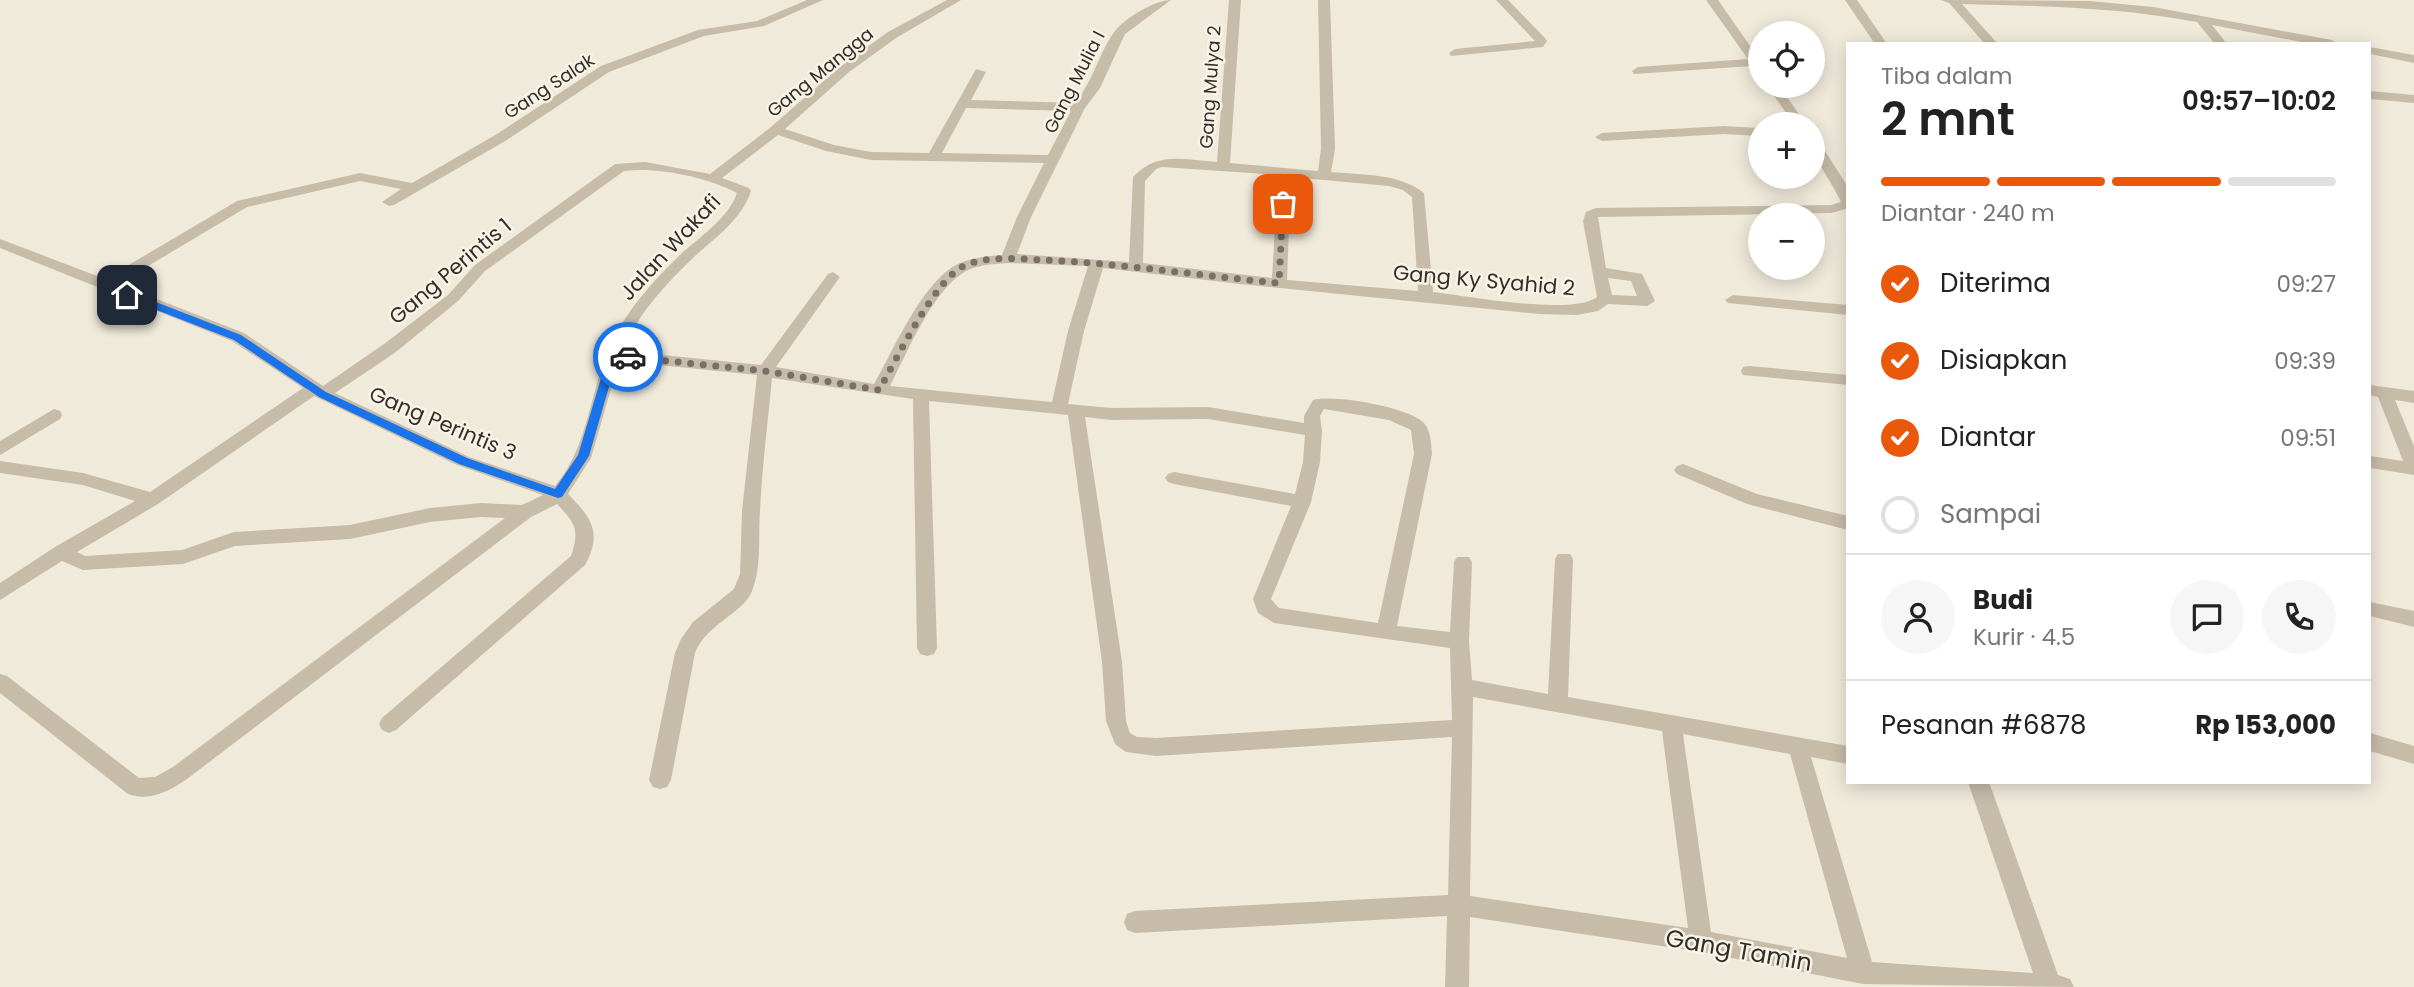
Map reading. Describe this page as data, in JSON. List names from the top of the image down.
{
  "streets": {
    "street": [
      "Gang Mangga",
      "Gang Mulia I",
      "Gang Salak",
      "Gang Mulya 2",
      "Jalan Wakafi",
      "Gang Perintis 1",
      "Gang Ky Syahid 2",
      "Gang Perintis 3",
      "Gang Tamin"
    ]
  },
  "crossings": [
    ["Gang Mangga", "Jalan Wakafi"],
    ["Gang Mangga", "Gang Perintis 1"],
    ["Gang Mulya 2", "Gang Ky Syahid 2"],
    ["Jalan Wakafi", "Gang Perintis 1"],
    ["Gang Perintis 1", "Gang Perintis 3"]
  ],
  "page": {
    "map_buttons": ["+", "−"],
    "heading": ["2 mnt", "Tiba dalam", "09:57–10:02"],
    "panel": [
      "Budi",
      "Kurir · 4.5",
      "Pesanan #6878",
      "Rp 153,000"
    ],
    "bar": "Diantar · 240 m",
    "list": [
      ["Diterima", "09:27"],
      ["Disiapkan", "09:39"],
      ["Diantar", "09:51"],
      "Sampai"
    ]
  }
}
